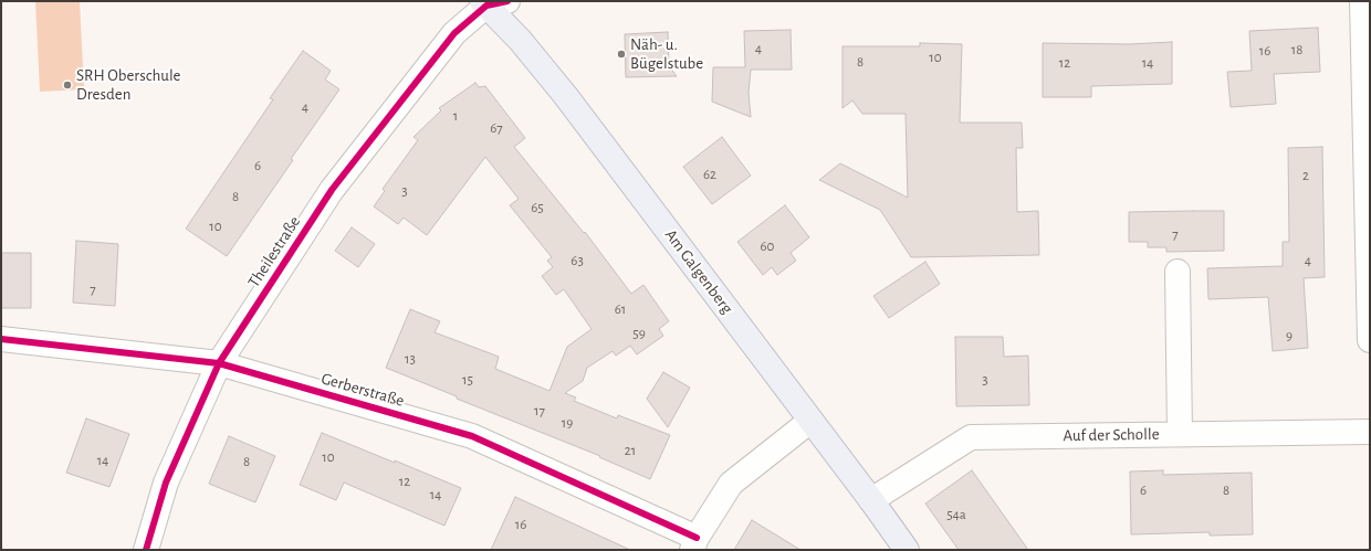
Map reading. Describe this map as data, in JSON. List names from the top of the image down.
{
  "streets": {
    "main road": ["Am Galgenberg"],
    "street": ["Theilestraße", "Gerberstraße", "Auf der Scholle"]
  },
  "crossings": [
    ["Theilestraße", "Am Galgenberg"],
    ["Theilestraße", "Gerberstraße"],
    ["Am Galgenberg", "Auf der Scholle"]
  ],
  "places": ["Näh- u. Bügelstube", "SRH Oberschule Dresden"],
  "house_numbers": [
    "4",
    "18",
    "16",
    "10",
    "8",
    "12",
    "14",
    "4",
    "1",
    "67",
    "6",
    "62",
    "2",
    "3",
    "8",
    "65",
    "10",
    "7",
    "60",
    "63",
    "4",
    "7",
    "61",
    "59",
    "9",
    "13",
    "15",
    "3",
    "17",
    "19",
    "21",
    "10",
    "14",
    "8",
    "12",
    "6",
    "8",
    "14",
    "54a",
    "16"
  ]
}
